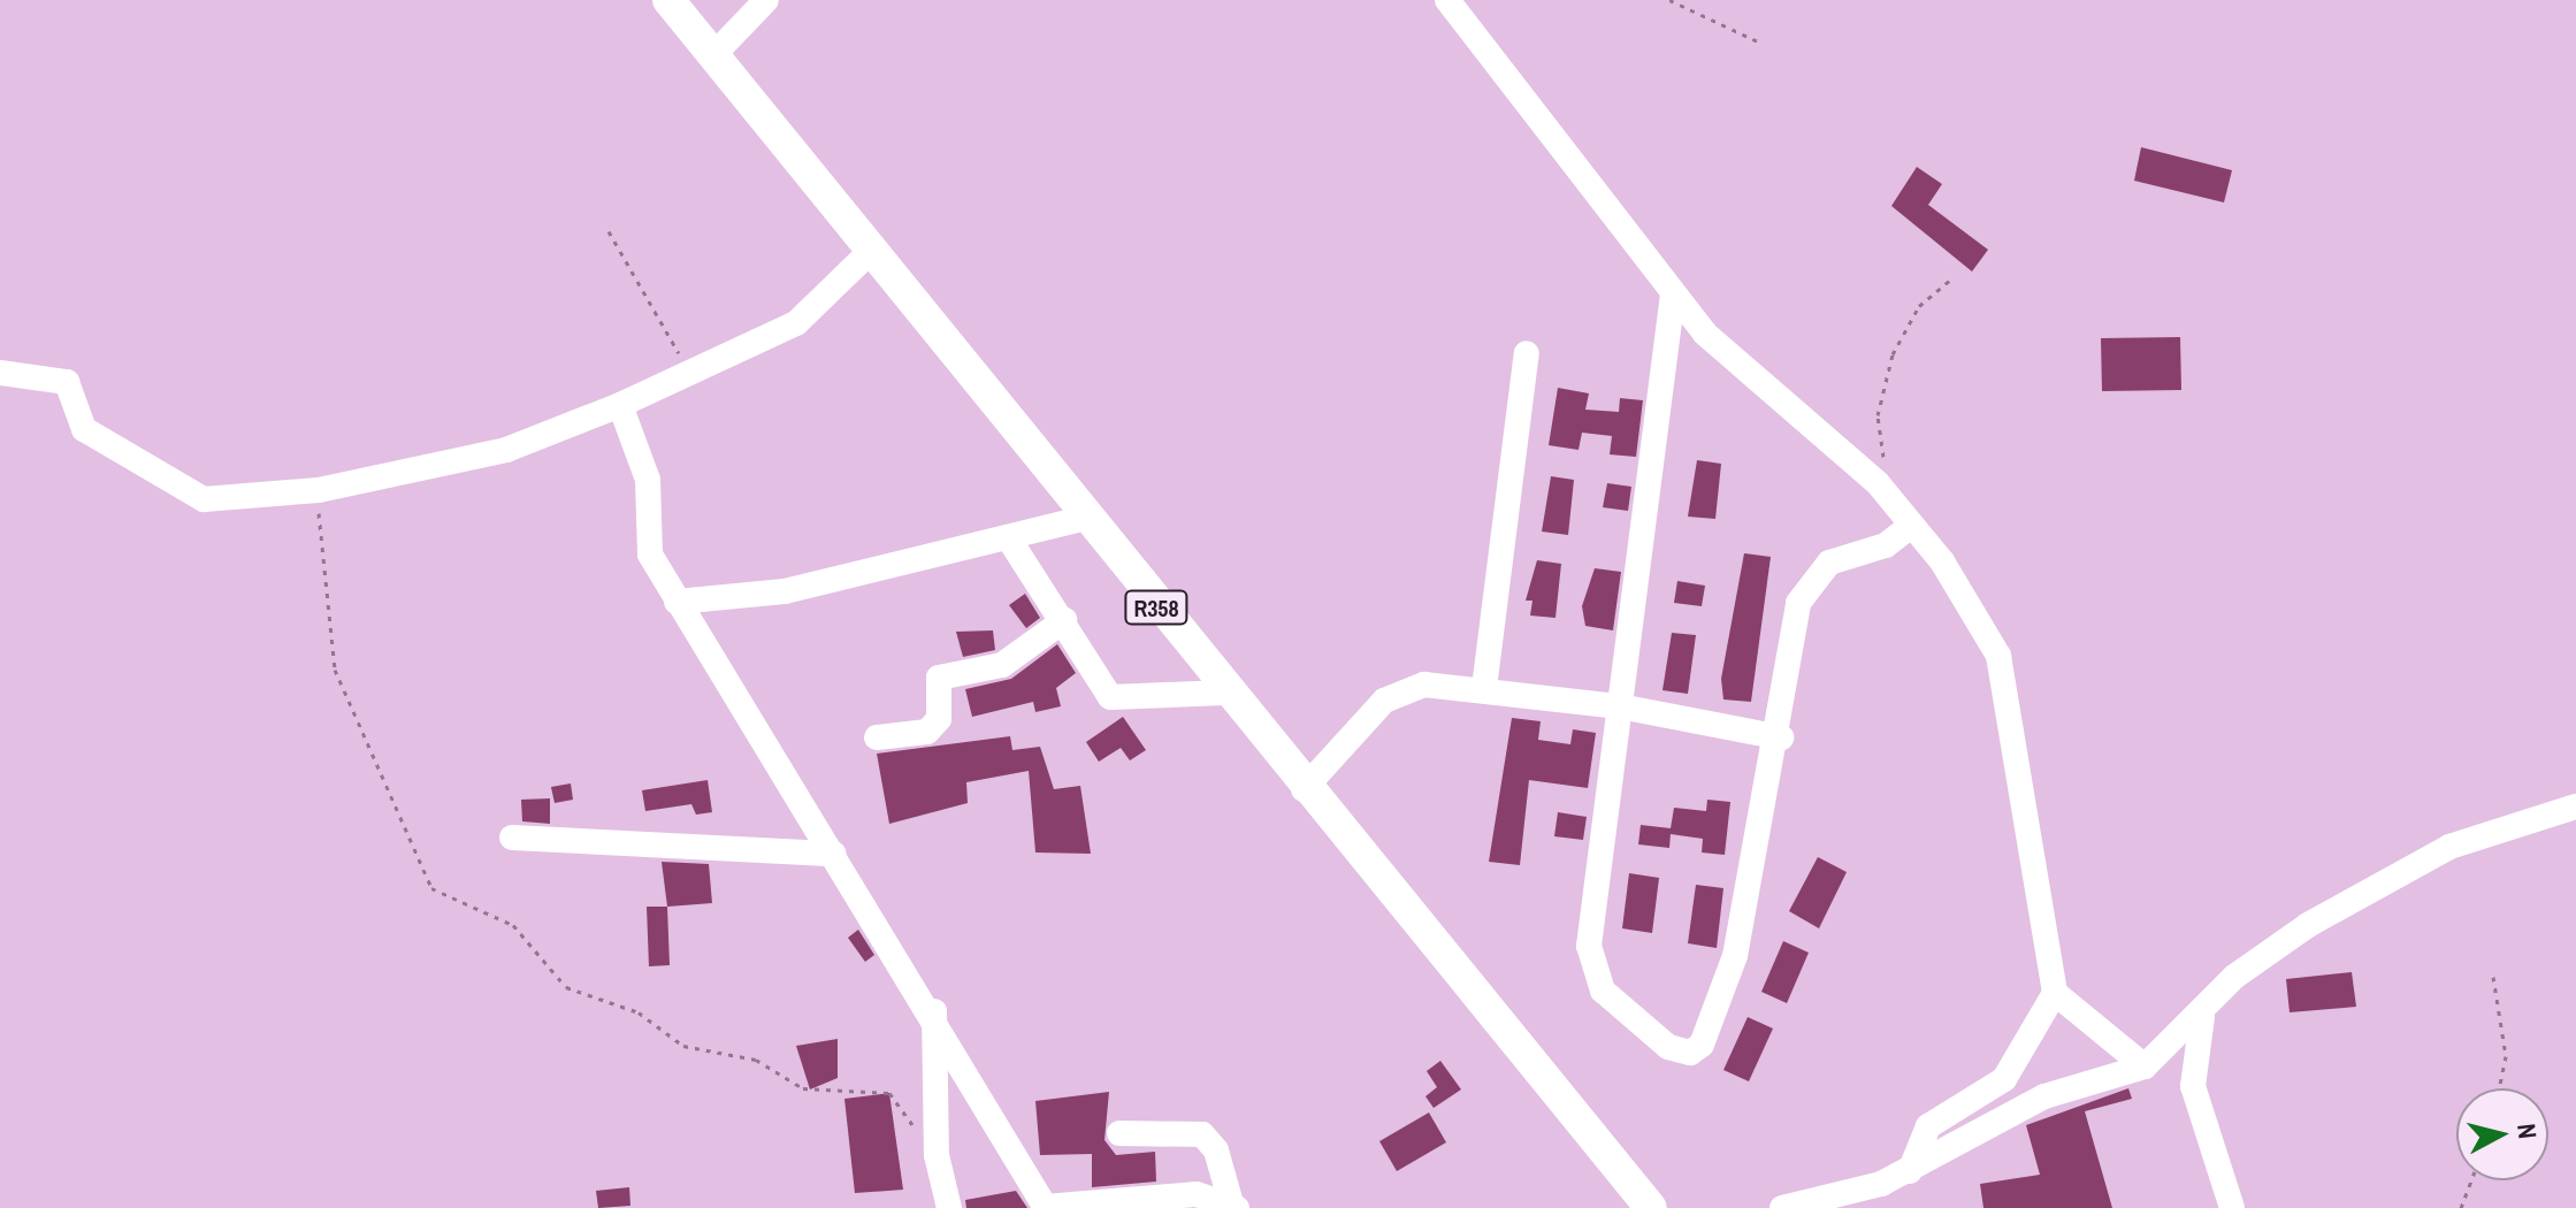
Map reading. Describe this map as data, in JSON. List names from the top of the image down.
{
  "streets": {
    "main road": ["R358"]
  },
  "north": "right"
}
